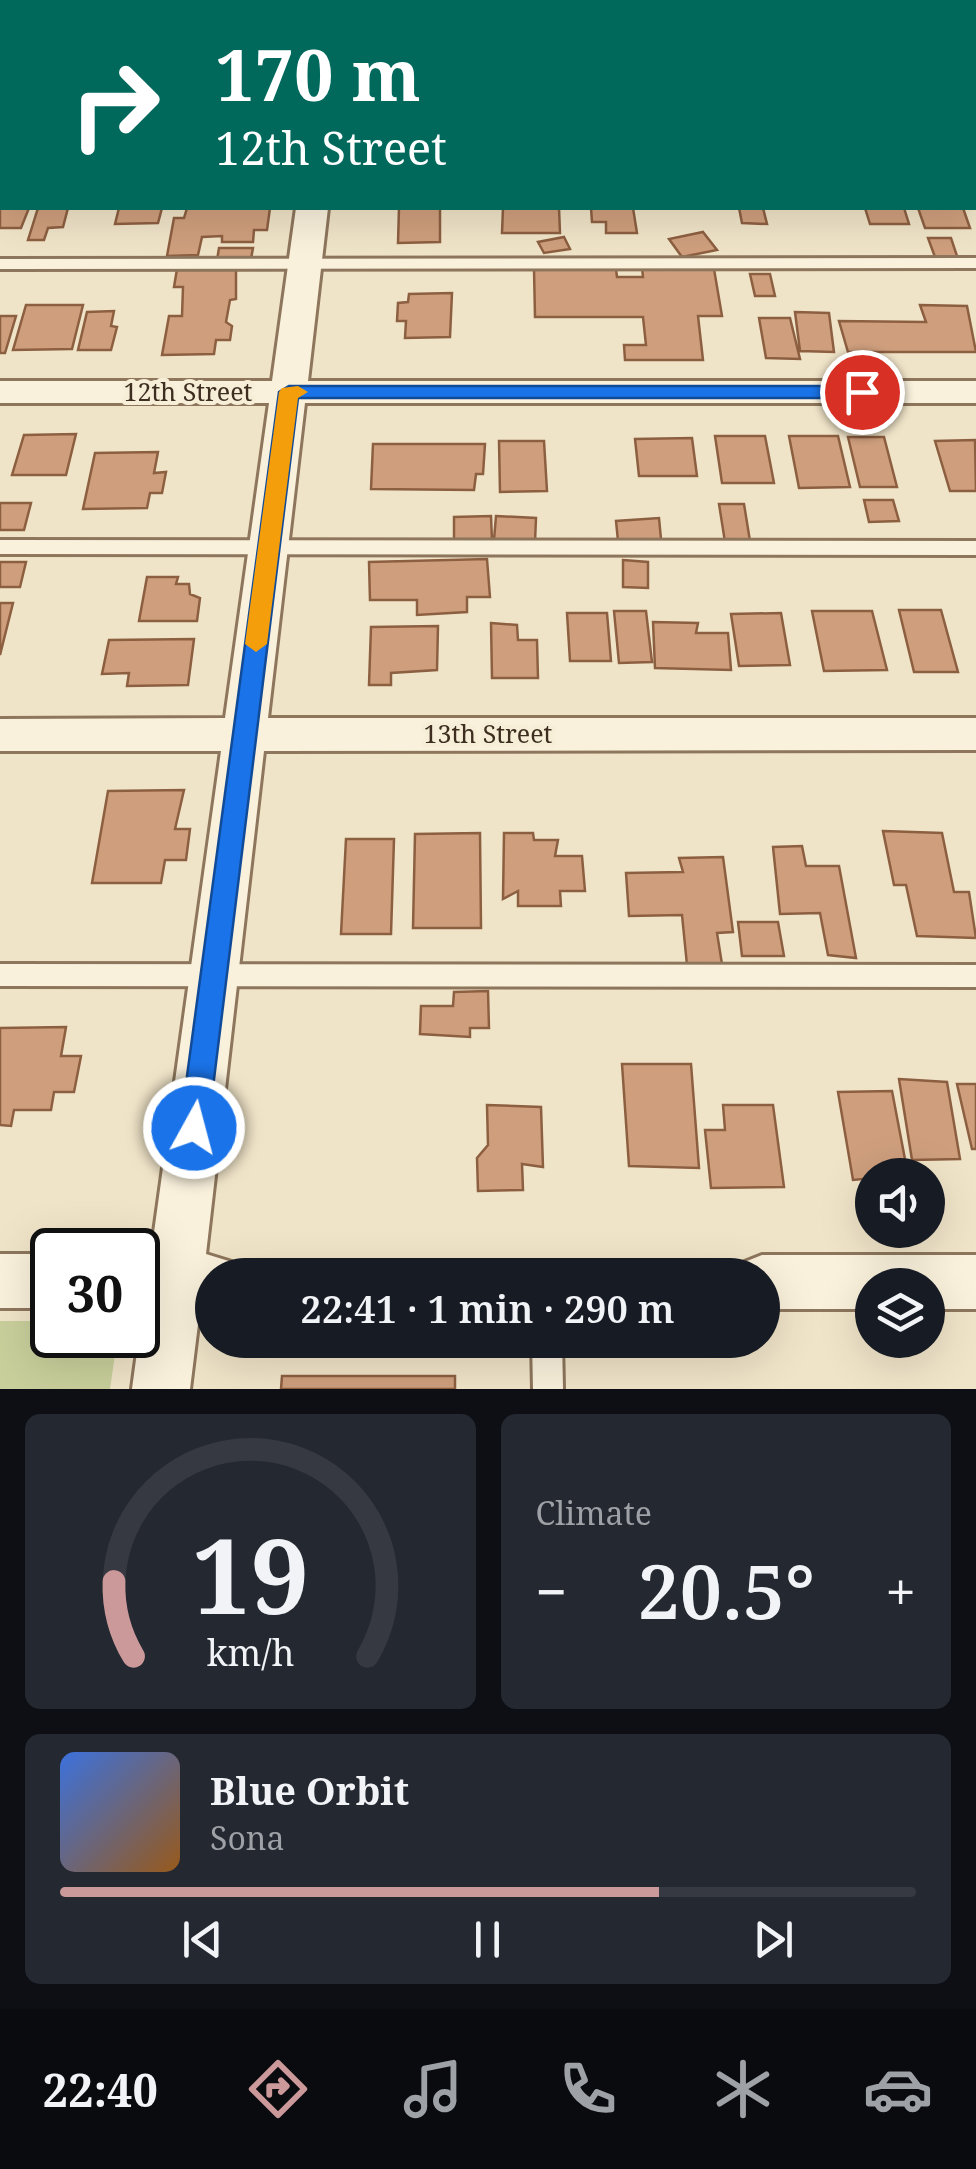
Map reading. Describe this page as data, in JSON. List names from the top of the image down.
{
  "streets": {
    "street": ["12th Street", "13th Street"]
  },
  "page": {
    "turn": ["170 m", "12th Street"],
    "limit": "30",
    "trip": "22:41 · 1 min · 290 m",
    "tile": "Climate",
    "heat": ["−", "20.5°", "+"],
    "song": ["Blue Orbit", "Sona"],
    "tabs": "22:40",
    "gauge": ["19", "km/h"]
  }
}
